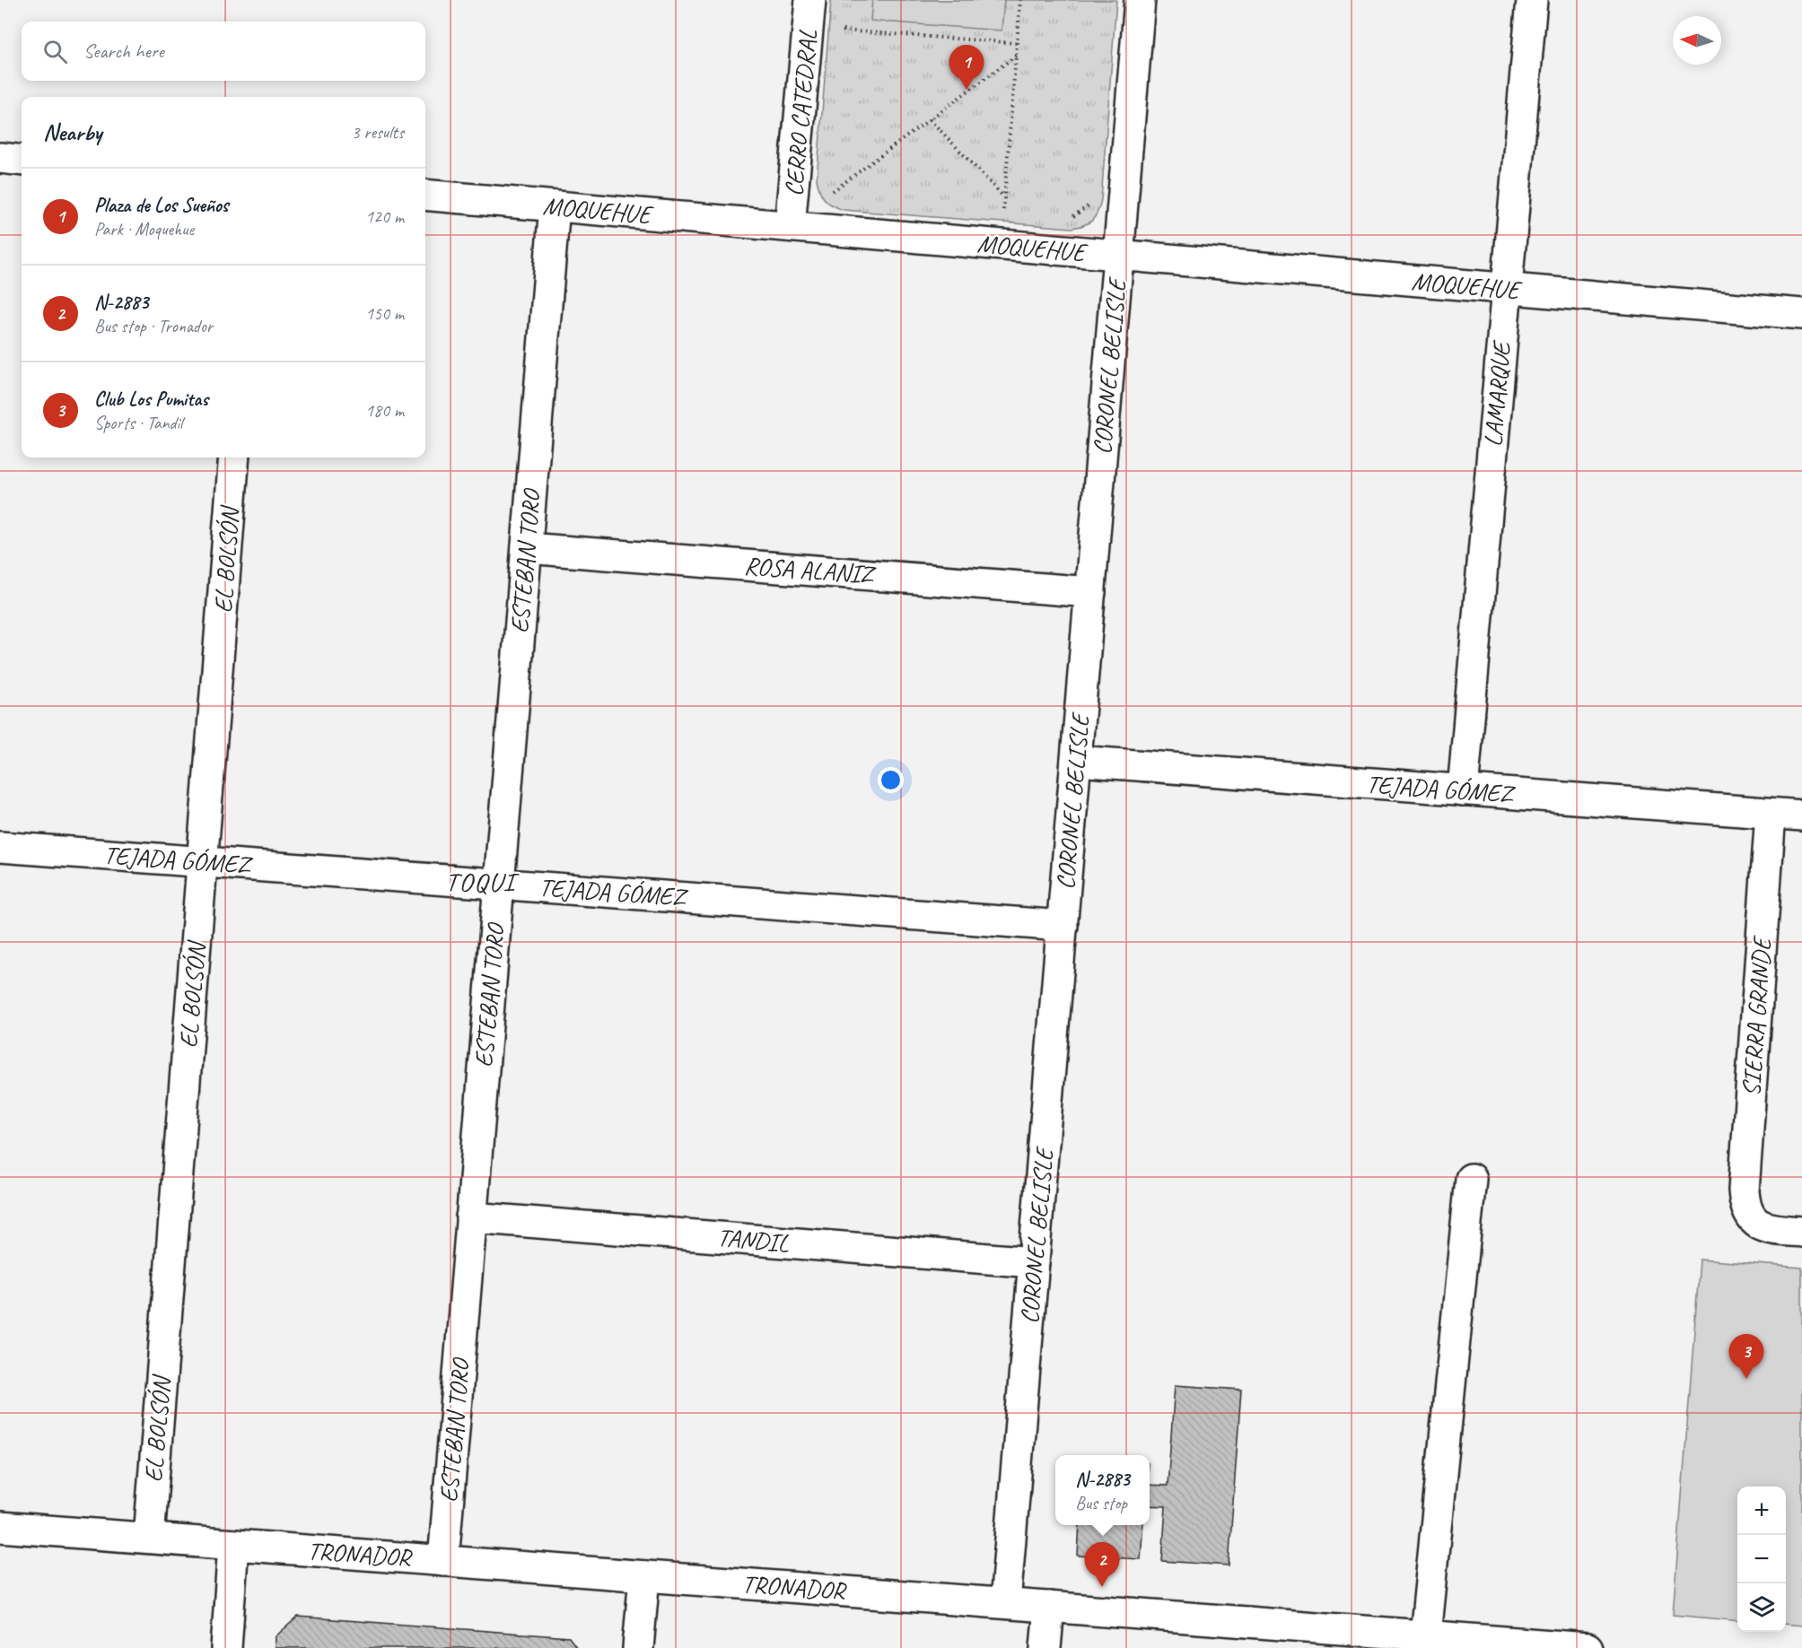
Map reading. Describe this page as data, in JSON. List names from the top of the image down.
{
  "streets": {
    "street": [
      "CERRO CATEDRAL",
      "MOQUEHUE",
      "CORONEL BELISLE",
      "LAMARQUE",
      "EL BOLSÓN",
      "ESTEBAN TORO",
      "ROSA ALANIZ",
      "TEJADA GÓMEZ",
      "SIERRA GRANDE",
      "TANDIL",
      "TRONADOR"
    ]
  },
  "crossings": [
    ["CERRO CATEDRAL", "MOQUEHUE"],
    ["MOQUEHUE", "CORONEL BELISLE"],
    ["MOQUEHUE", "LAMARQUE"],
    ["MOQUEHUE", "ESTEBAN TORO"],
    ["CORONEL BELISLE", "ROSA ALANIZ"],
    ["CORONEL BELISLE", "TEJADA GÓMEZ"],
    ["CORONEL BELISLE", "TANDIL"],
    ["CORONEL BELISLE", "TRONADOR"],
    ["LAMARQUE", "TEJADA GÓMEZ"],
    ["EL BOLSÓN", "TEJADA GÓMEZ"],
    ["EL BOLSÓN", "TRONADOR"],
    ["ESTEBAN TORO", "ROSA ALANIZ"],
    ["ESTEBAN TORO", "TEJADA GÓMEZ"],
    ["ESTEBAN TORO", "TANDIL"],
    ["ESTEBAN TORO", "TRONADOR"],
    ["TEJADA GÓMEZ", "SIERRA GRANDE"]
  ],
  "districts": ["TOQUI"],
  "north": "left",
  "page": {
    "search": "Search here",
    "pins": ["1", "3", "2"],
    "heading": ["Nearby", "3 results"],
    "list": [
      {
        "mark": "1",
        "name": "Plaza de Los Sueños",
        "note": "Park · Moquehue",
        "value": "120 m"
      },
      {
        "mark": "2",
        "name": "N-2883",
        "note": "Bus stop · Tronador",
        "value": "150 m"
      },
      {
        "mark": "3",
        "name": "Club Los Pumitas",
        "note": "Sports · Tandil",
        "value": "180 m"
      }
    ],
    "popup": ["N-2883", "Bus stop"],
    "map_buttons": ["+", "−"]
  }
}
